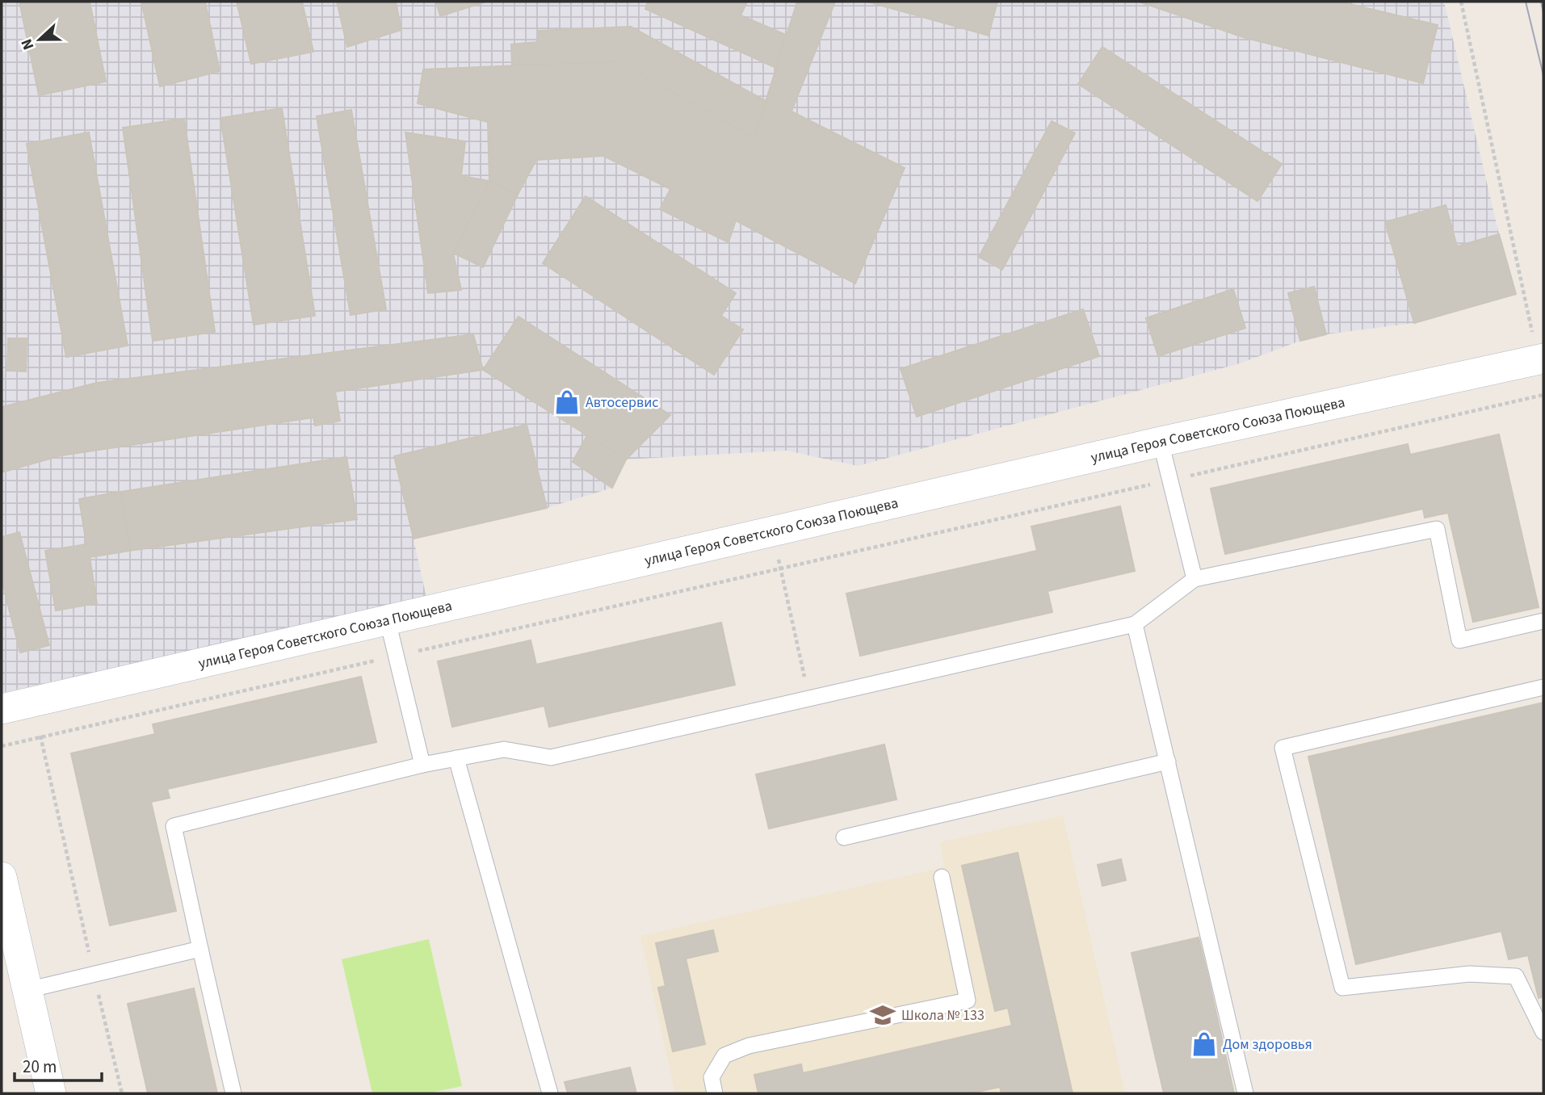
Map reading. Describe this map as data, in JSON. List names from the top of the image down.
{
  "streets": {
    "street": ["улица Героя Советского Союза Поющева"]
  },
  "places": {
    "shop": ["Автосервис", "Дом здоровья"],
    "school or university": ["Школа № 133"]
  },
  "scale_bar": "20 m",
  "north": "left"
}
